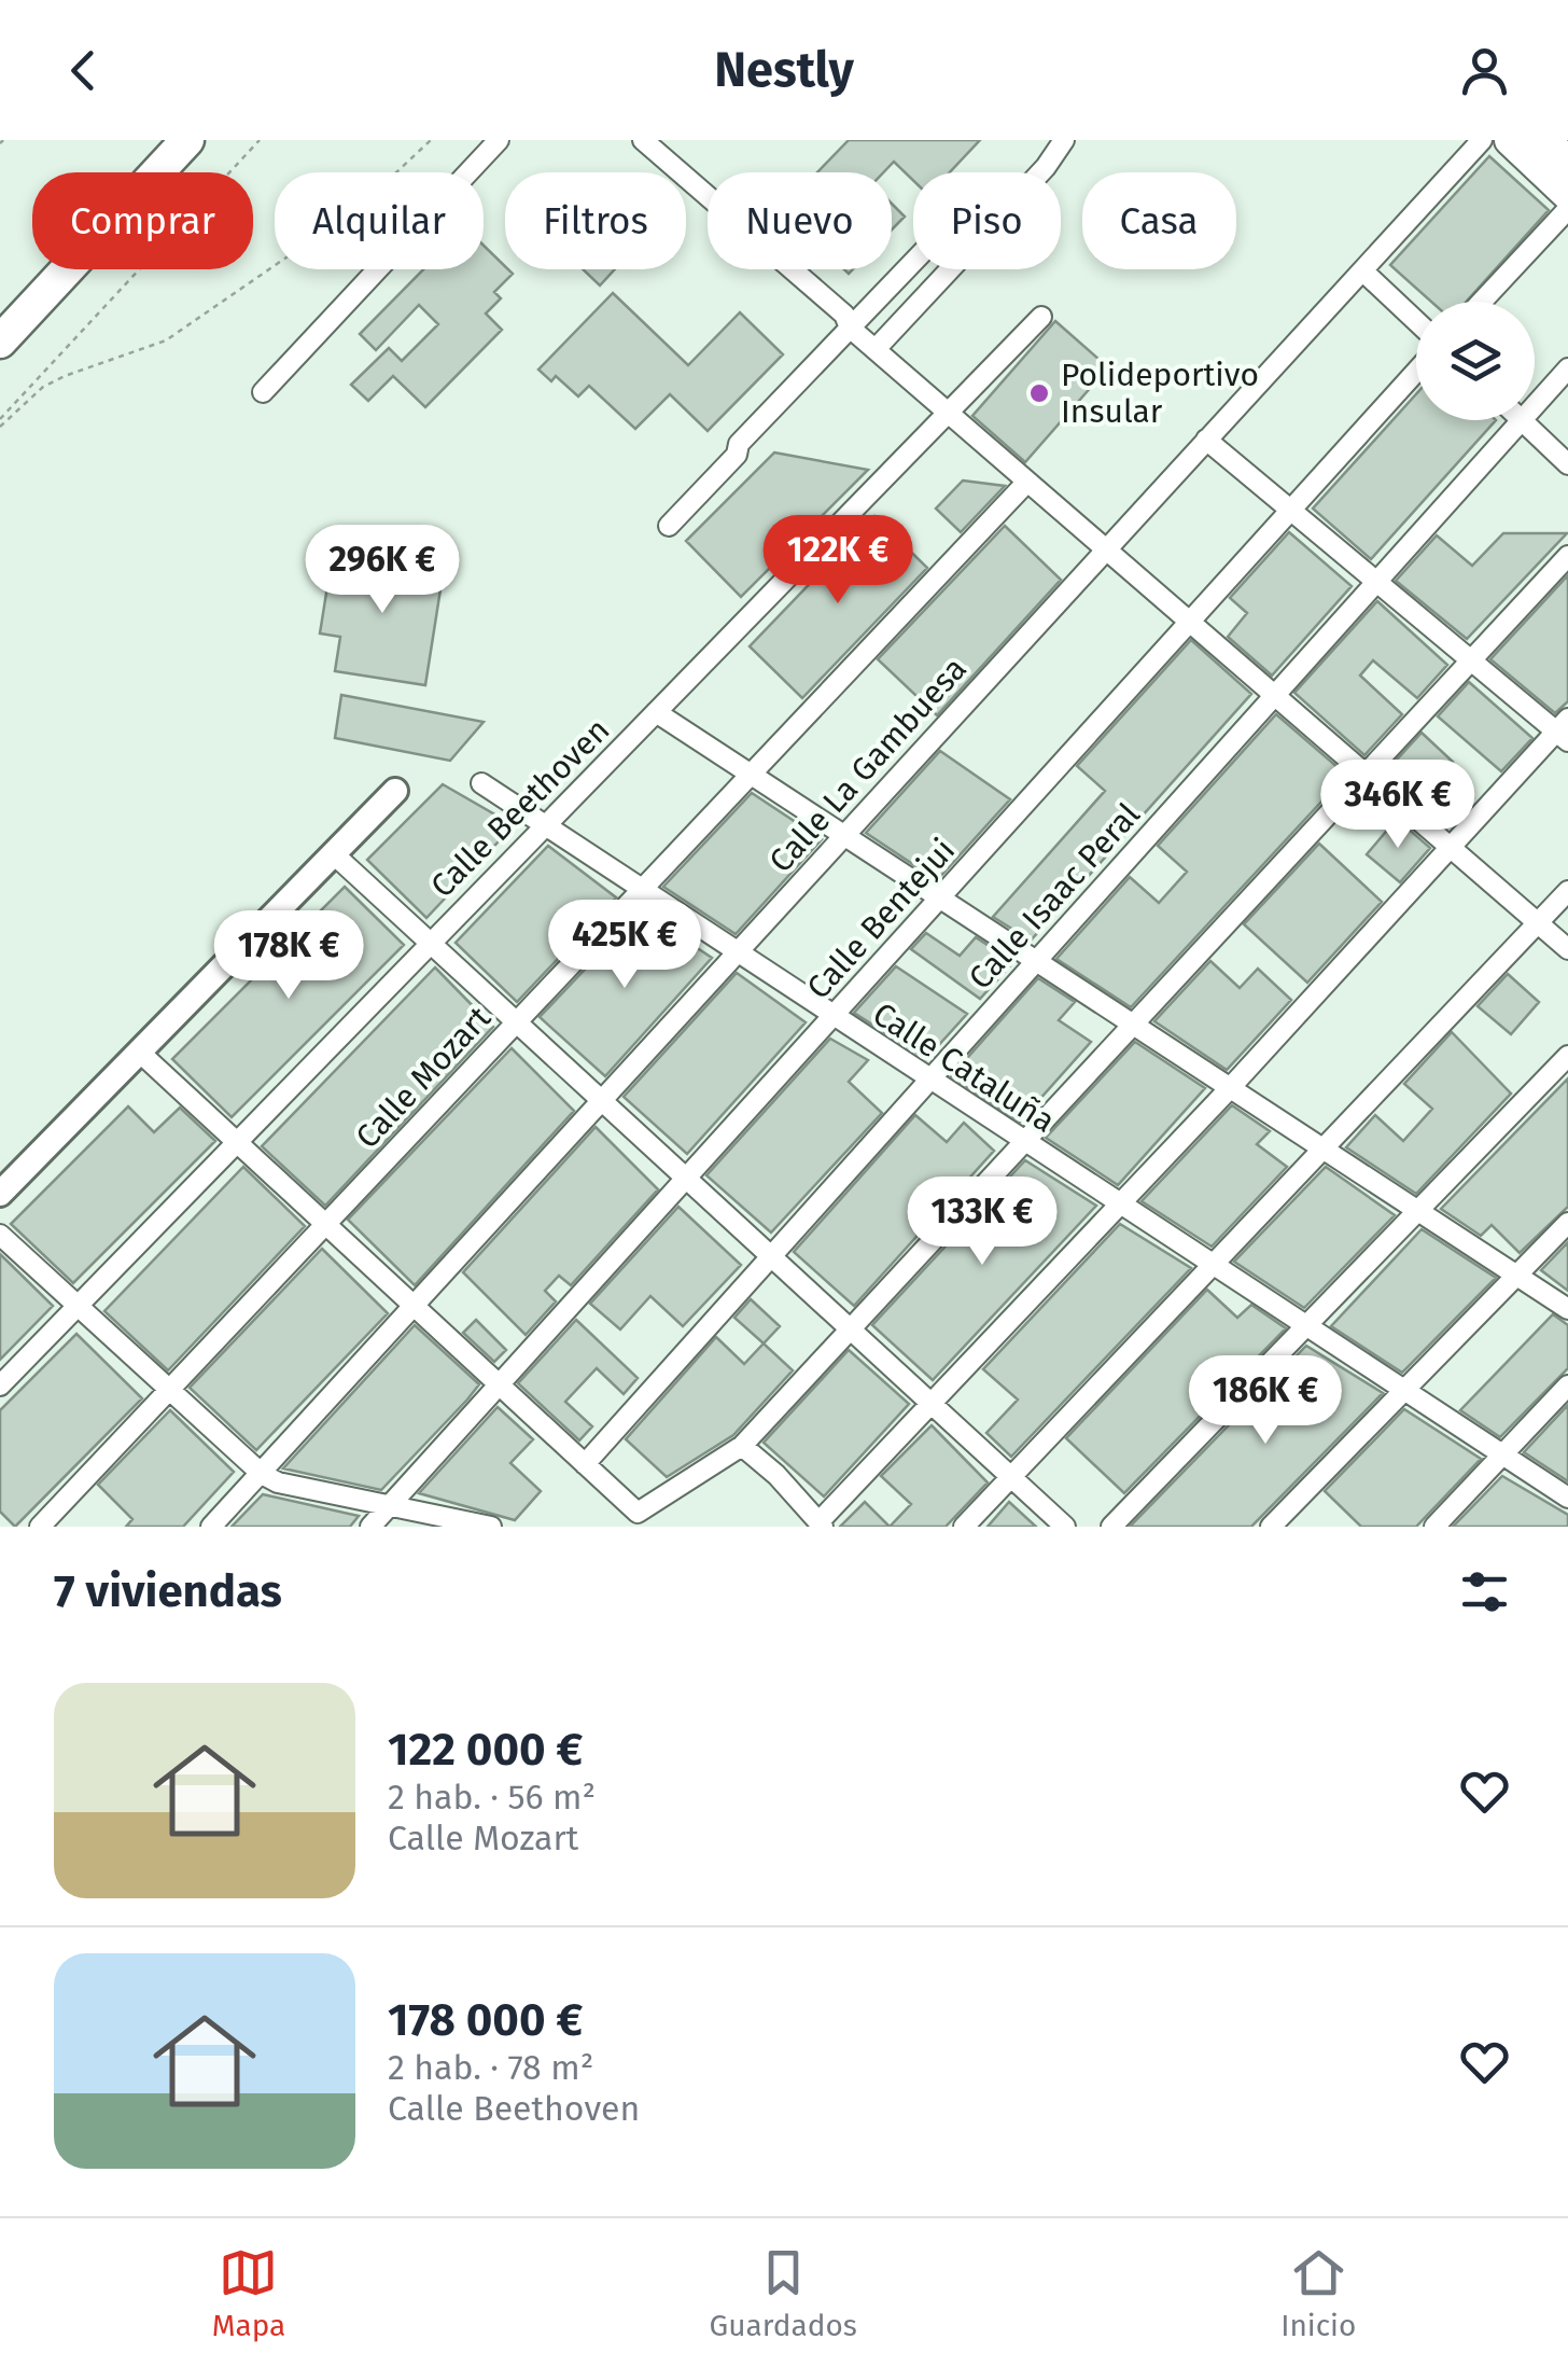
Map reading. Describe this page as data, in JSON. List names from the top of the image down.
{
  "streets": {
    "street": [
      "Calle La Gambuesa",
      "Calle Beethoven",
      "Calle Isaac Peral",
      "Calle Bentejui",
      "Calle Cataluña",
      "Calle Mozart"
    ]
  },
  "crossings": [
    ["Calle La Gambuesa", "Calle Cataluña"],
    ["Calle Beethoven", "Calle Cataluña"],
    ["Calle Isaac Peral", "Calle Cataluña"],
    ["Calle Bentejui", "Calle Cataluña"],
    ["Calle Cataluña", "Calle Mozart"]
  ],
  "places": ["Polideportivo Insular"],
  "page": {
    "header": "Nestly",
    "chip": [
      "Comprar",
      "Alquilar",
      "Filtros",
      "Nuevo",
      "Piso",
      "Casa"
    ],
    "price": [
      "122K €",
      "296K €",
      "346K €",
      "425K €",
      "178K €",
      "133K €",
      "186K €"
    ],
    "heading": "7 viviendas",
    "list": [
      {
        "name": "122 000 €",
        "note": "2 hab. · 56 m² · Calle Mozart"
      },
      {
        "name": "178 000 €",
        "note": "2 hab. · 78 m² · Calle Beethoven"
      }
    ],
    "tabs": ["Mapa", "Guardados", "Inicio"]
  }
}
